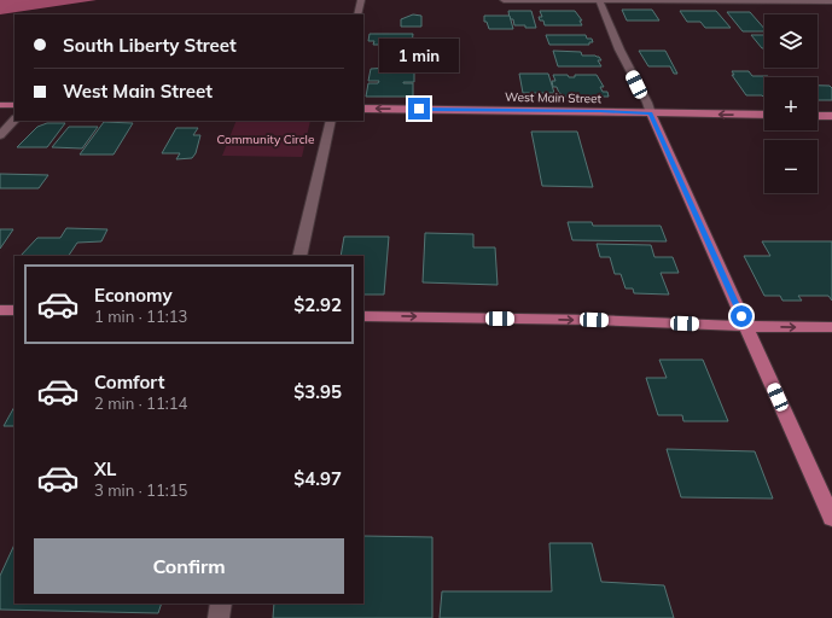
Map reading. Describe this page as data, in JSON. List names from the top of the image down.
{
  "streets": {
    "main road": ["West Main Street"]
  },
  "one_way": ["West Main Street"],
  "parks": ["Community Circle"],
  "page": {
    "map_buttons": ["+", "−"],
    "banner": ["South Liberty Street", "West Main Street"],
    "bubble": "1 min",
    "list": [
      {
        "name": "Economy",
        "note": "1 min · 11:13",
        "value": "$2.92"
      },
      {
        "name": "Comfort",
        "note": "2 min · 11:14",
        "value": "$3.95"
      },
      {
        "name": "XL",
        "note": "3 min · 11:15",
        "value": "$4.97"
      }
    ],
    "buttons": "Confirm"
  }
}
